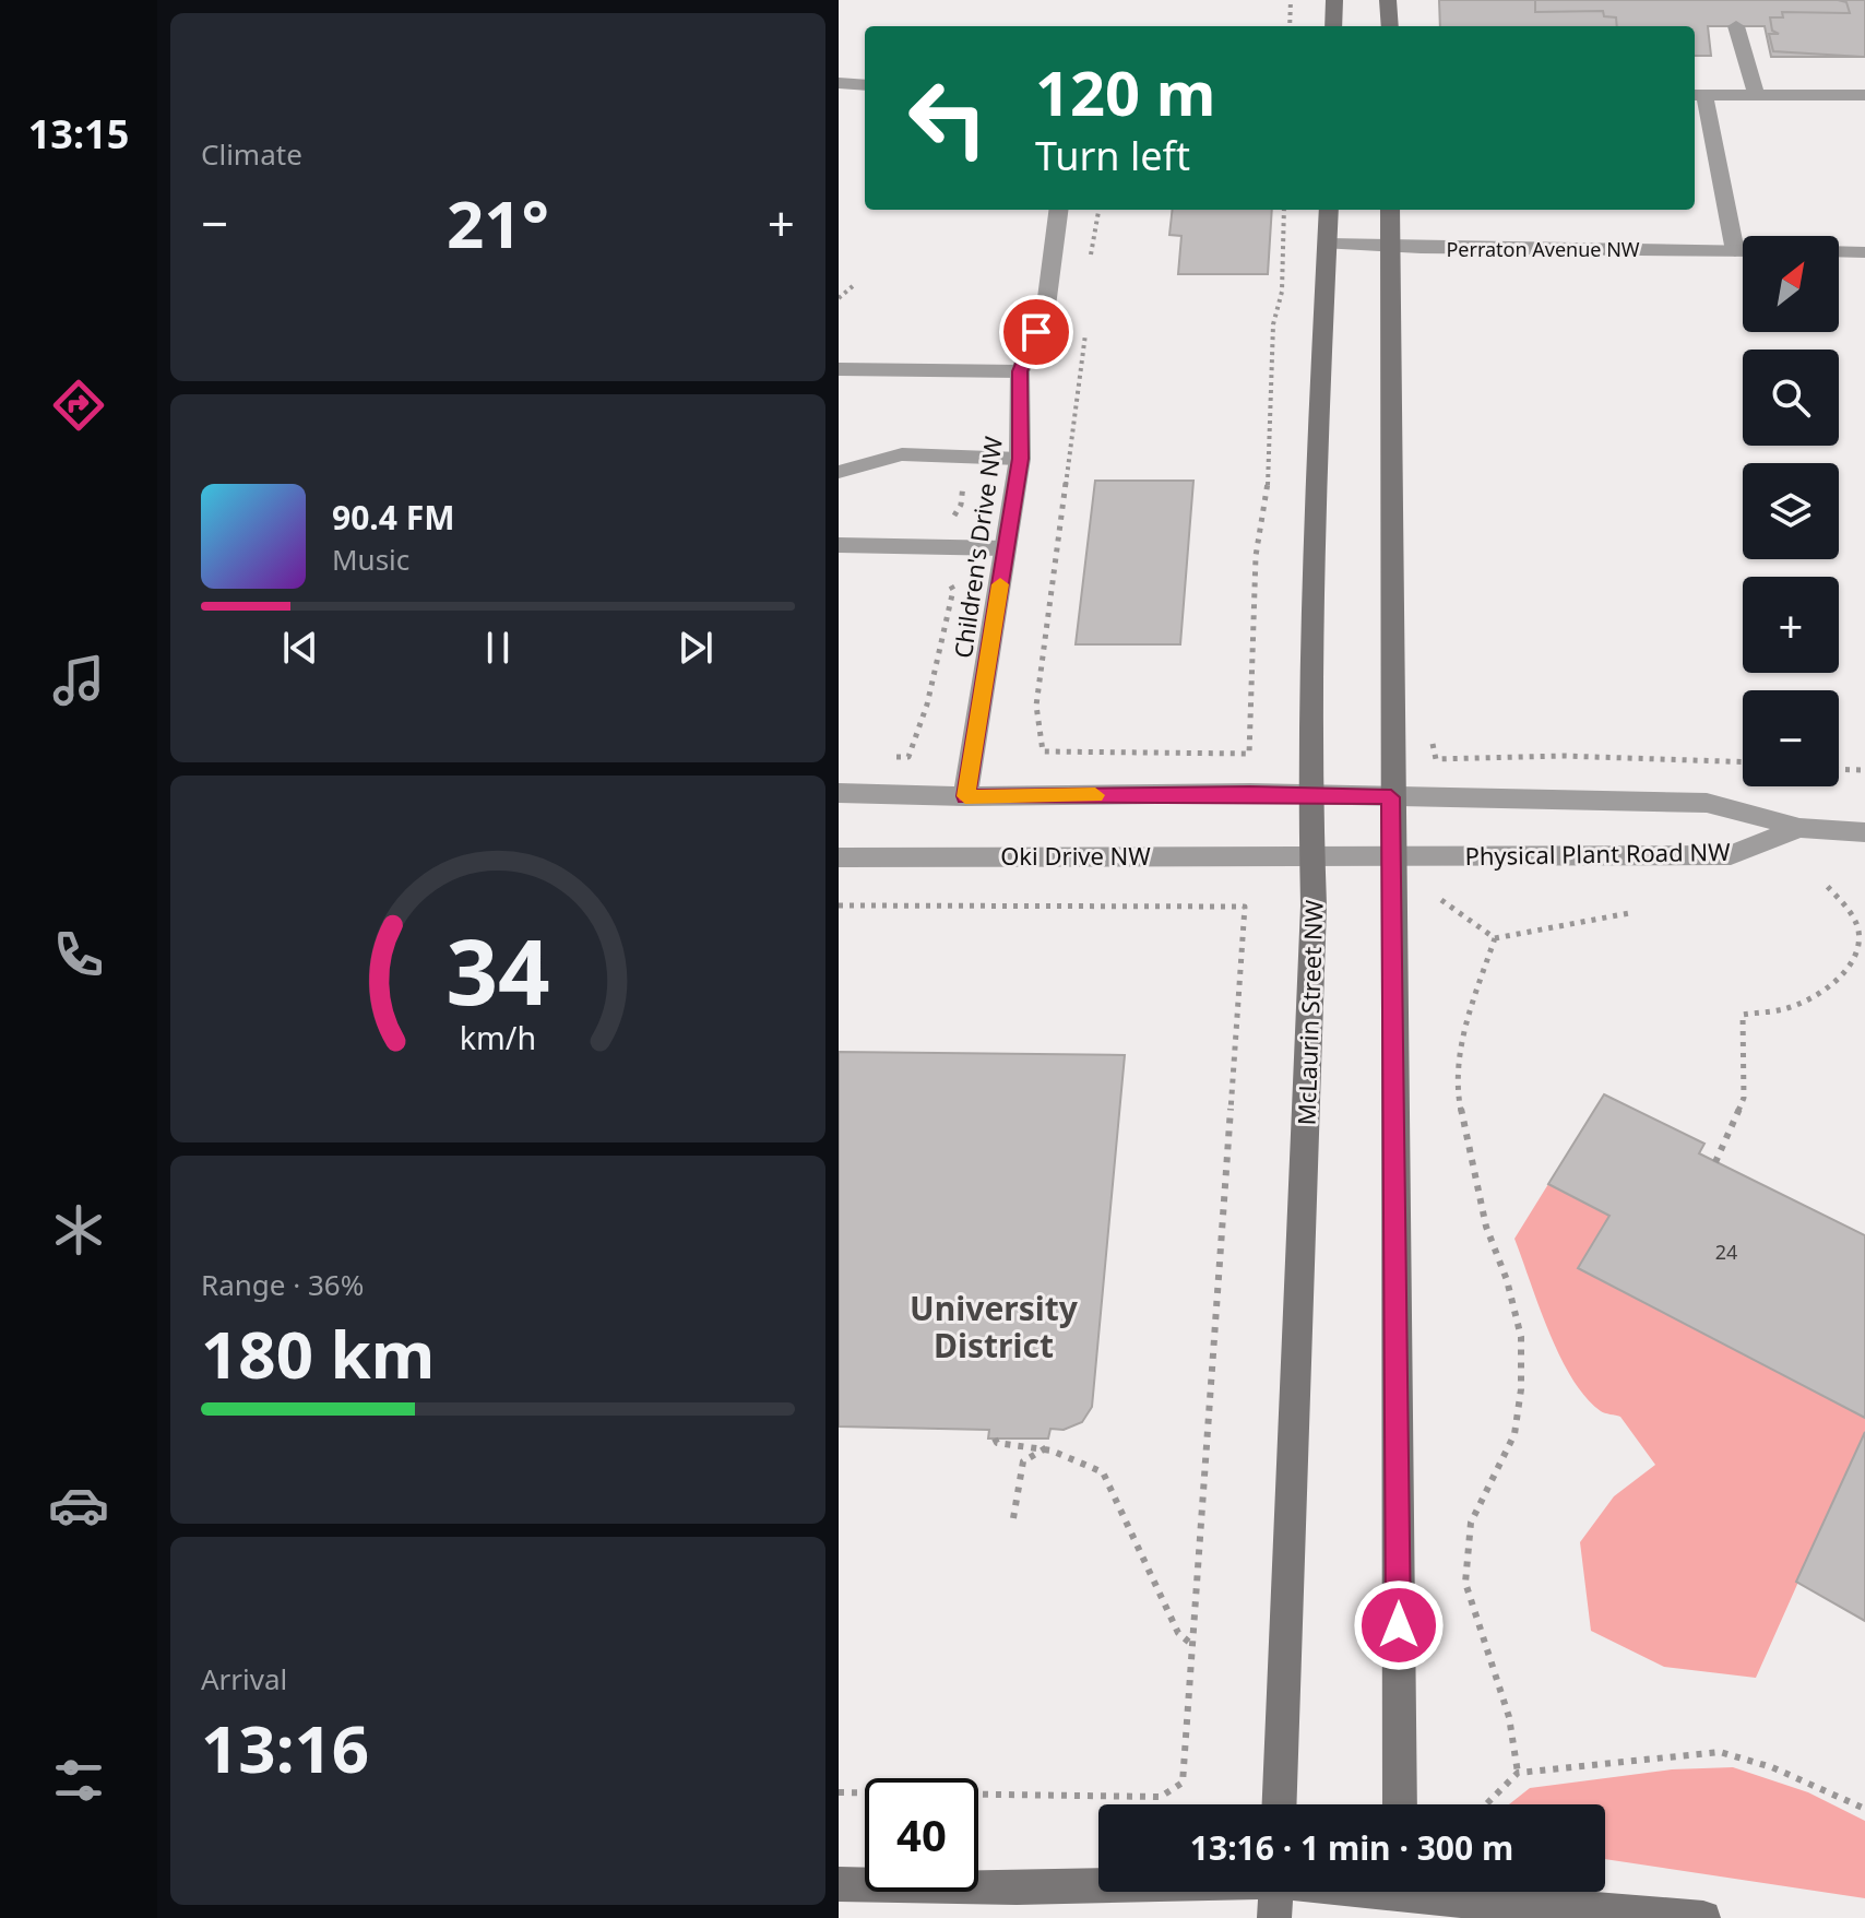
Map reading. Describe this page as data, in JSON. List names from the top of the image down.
{
  "streets": {
    "street": [
      "Perraton Avenue NW",
      "Children's Drive NW",
      "Physical Plant Road NW",
      "Oki Drive NW",
      "McLaurin Street NW"
    ]
  },
  "crossings": [
    ["Perraton Avenue NW", "McLaurin Street NW"],
    ["Physical Plant Road NW", "Oki Drive NW"],
    ["Physical Plant Road NW", "McLaurin Street NW"],
    ["Oki Drive NW", "McLaurin Street NW"]
  ],
  "districts": ["University District"],
  "house_numbers": ["24"],
  "north": "top right",
  "page": {
    "tabs": "13:15",
    "tile": [
      "Climate",
      ["Range · 36%", "180 km"],
      ["Arrival", "13:16"]
    ],
    "turn": ["120 m", "Turn left"],
    "heat": ["−", "21°", "+"],
    "map_buttons": ["+", "−"],
    "song": ["90.4 FM", "Music"],
    "limit": "40",
    "trip": "13:16 · 1 min · 300 m",
    "gauge": ["34", "km/h"]
  }
}
